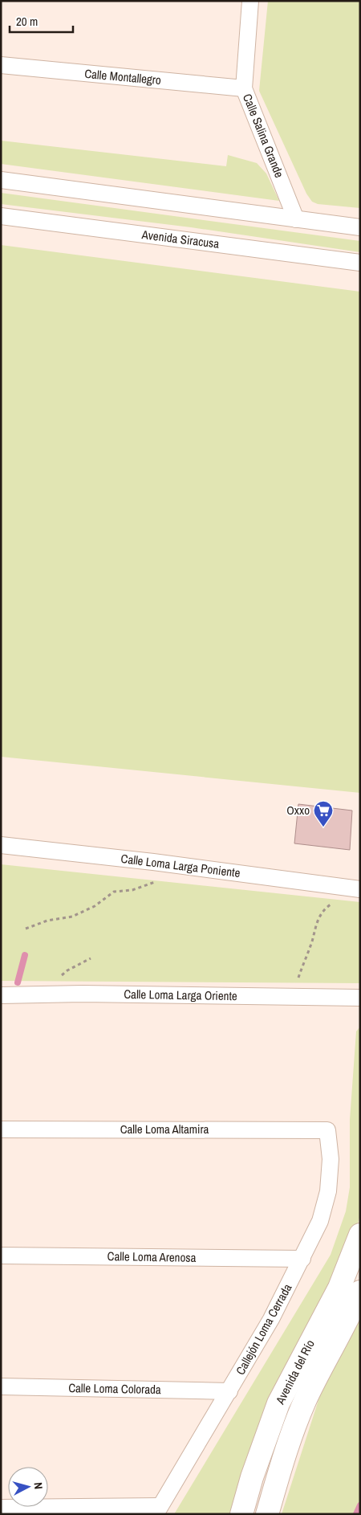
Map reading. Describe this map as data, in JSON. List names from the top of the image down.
{
  "streets": {
    "street": [
      "Calle Montallegro",
      "Calle Salina Grande",
      "Avenida Siracusa",
      "Calle Loma Larga Poniente",
      "Calle Loma Larga Oriente",
      "Calle Loma Altamira",
      "Calle Loma Arenosa",
      "Callejón Loma Cerrada",
      "Avenida del Río",
      "Calle Loma Colorada"
    ]
  },
  "crossings": [
    ["Calle Montallegro", "Calle Salina Grande"],
    ["Calle Loma Altamira", "Callejón Loma Cerrada"],
    ["Calle Loma Arenosa", "Callejón Loma Cerrada"],
    ["Callejón Loma Cerrada", "Calle Loma Colorada"]
  ],
  "places": {
    "supermarket": ["Oxxo"]
  },
  "scale_bar": "20 m",
  "north": "right"
}
